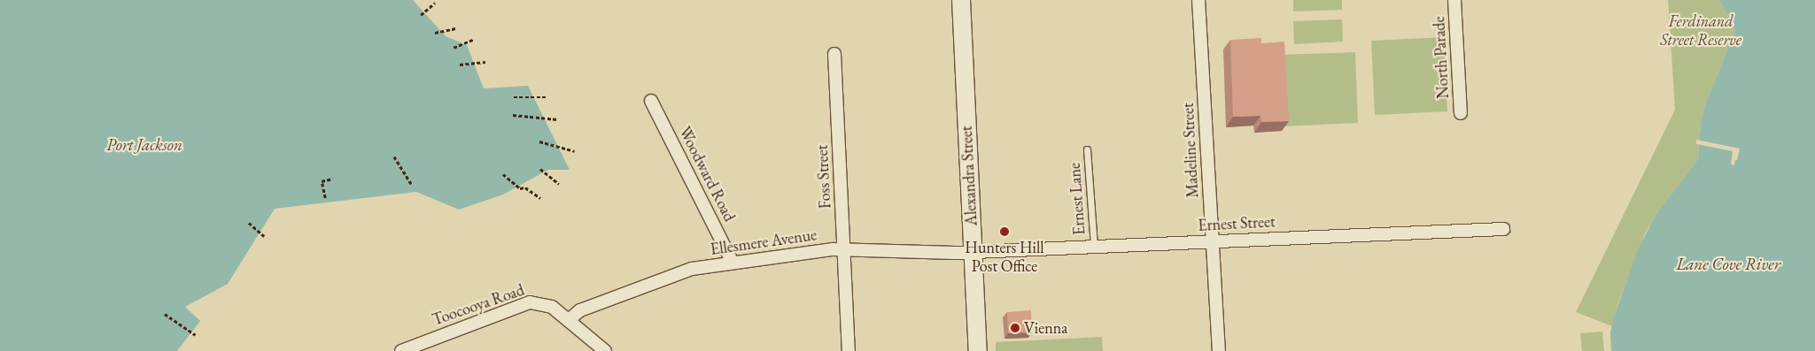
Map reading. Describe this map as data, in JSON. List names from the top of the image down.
{
  "streets": {
    "street": [
      "North Parade",
      "Madeline Street",
      "Woodward Road",
      "Alexandra Street",
      "Foss Street",
      "Ernest Street",
      "Ellesmere Avenue",
      "Toocooya Road"
    ],
    "lane": ["Ernest Lane"]
  },
  "crossings": [
    ["Madeline Street", "Ernest Street"],
    ["Woodward Road", "Ellesmere Avenue"],
    ["Alexandra Street", "Ernest Street"],
    ["Alexandra Street", "Ellesmere Avenue"],
    ["Foss Street", "Ellesmere Avenue"],
    ["Ernest Lane", "Ernest Street"],
    ["Ernest Street", "Ellesmere Avenue"],
    ["Ellesmere Avenue", "Toocooya Road"]
  ],
  "water": ["Port Jackson", "Lane Cove River"],
  "parks": ["Ferdinand Street Reserve"],
  "places": ["Hunters Hill Post Office", "Vienna"]
}
